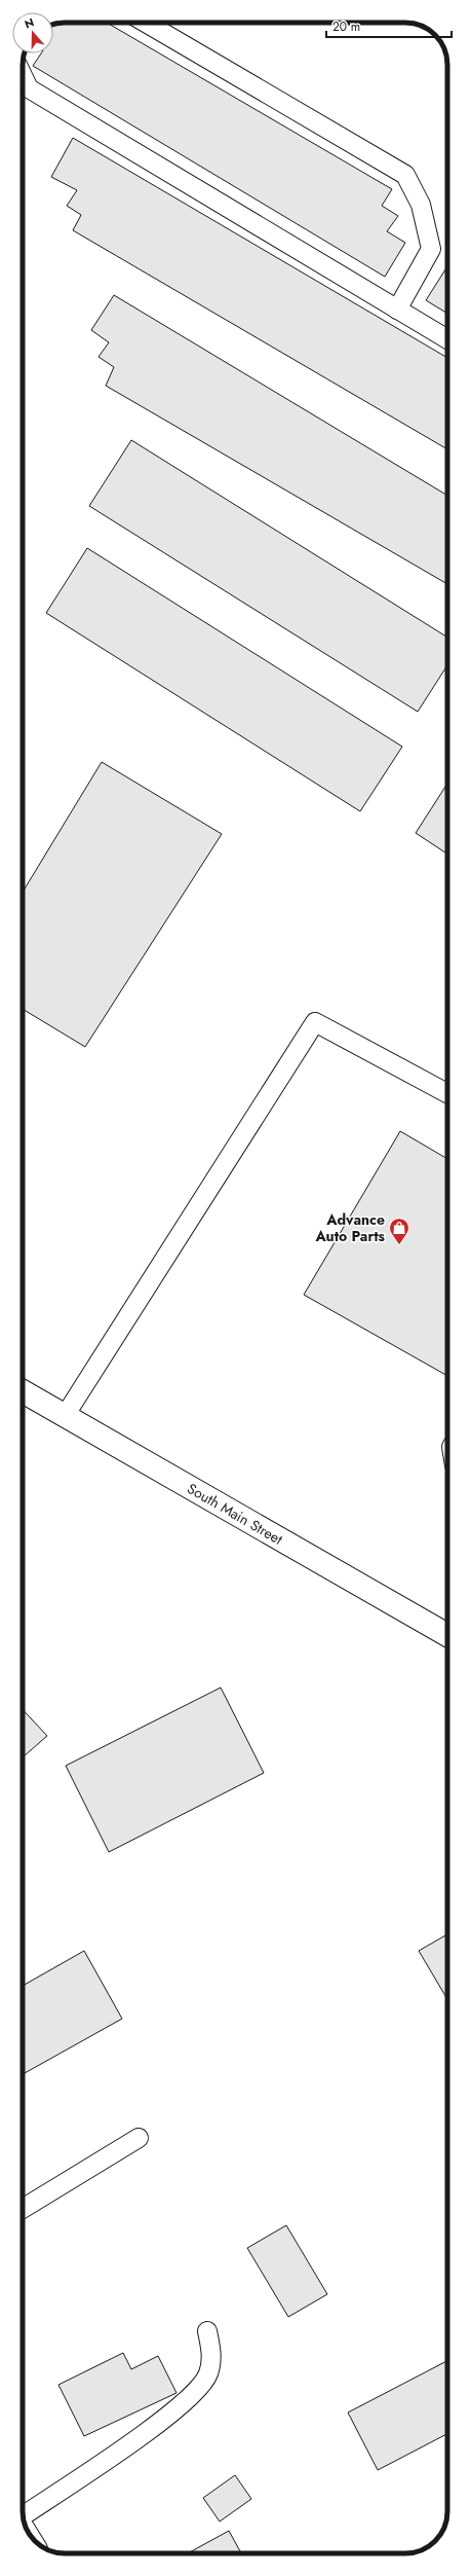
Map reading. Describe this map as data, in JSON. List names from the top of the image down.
{
  "streets": {
    "main road": ["South Main Street"]
  },
  "places": {
    "shop": ["Advance Auto Parts"]
  },
  "scale_bar": "20 m",
  "north": "top"
}
